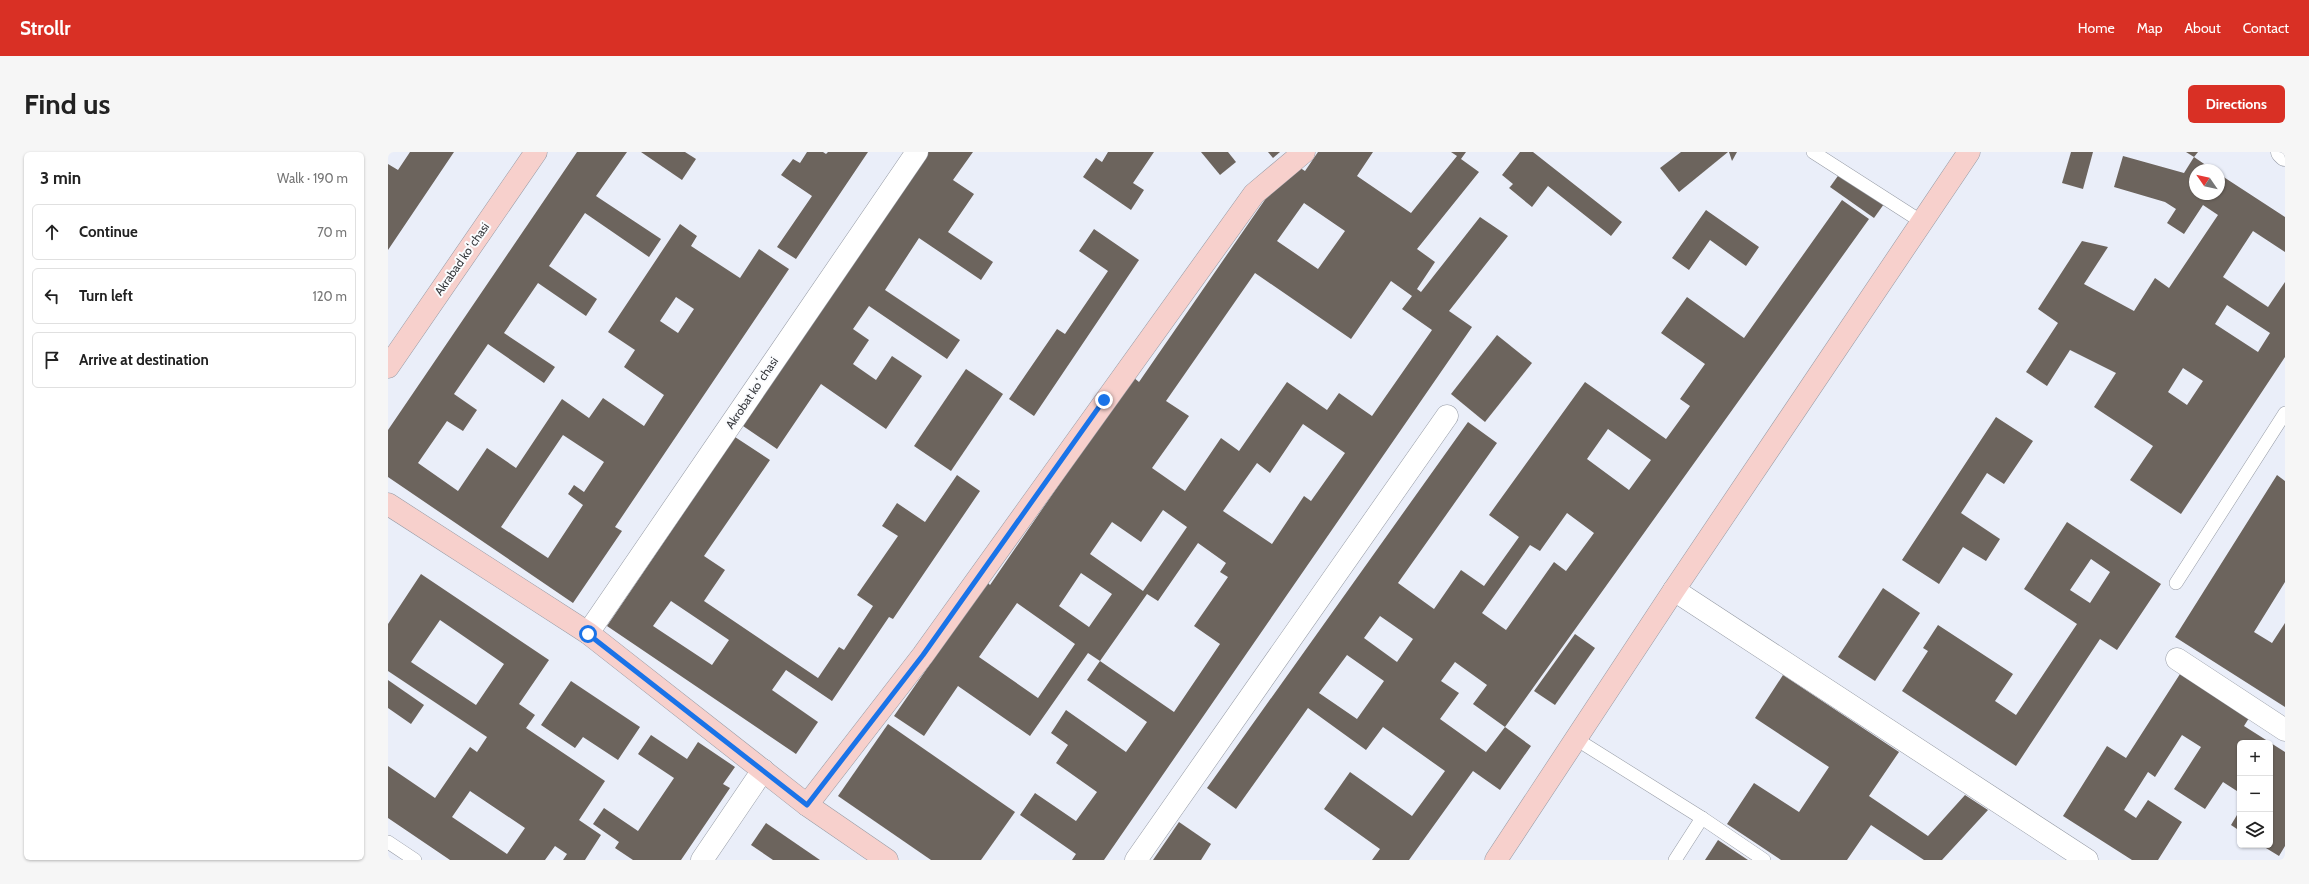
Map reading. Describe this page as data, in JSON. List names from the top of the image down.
{
  "streets": {
    "street": ["Akrabad koʻchasi", "Akrobat koʻchasi"]
  },
  "north": "top left",
  "page": {
    "header": "Strollr",
    "nav": [
      "Home",
      "Map",
      "About",
      "Contact"
    ],
    "buttons": "Directions",
    "title": "Find us",
    "heading": ["3 min", "Walk · 190 m"],
    "list": [
      ["Continue", "70 m"],
      ["Turn left", "120 m"],
      "Arrive at destination"
    ],
    "map_buttons": ["+", "−"]
  }
}
